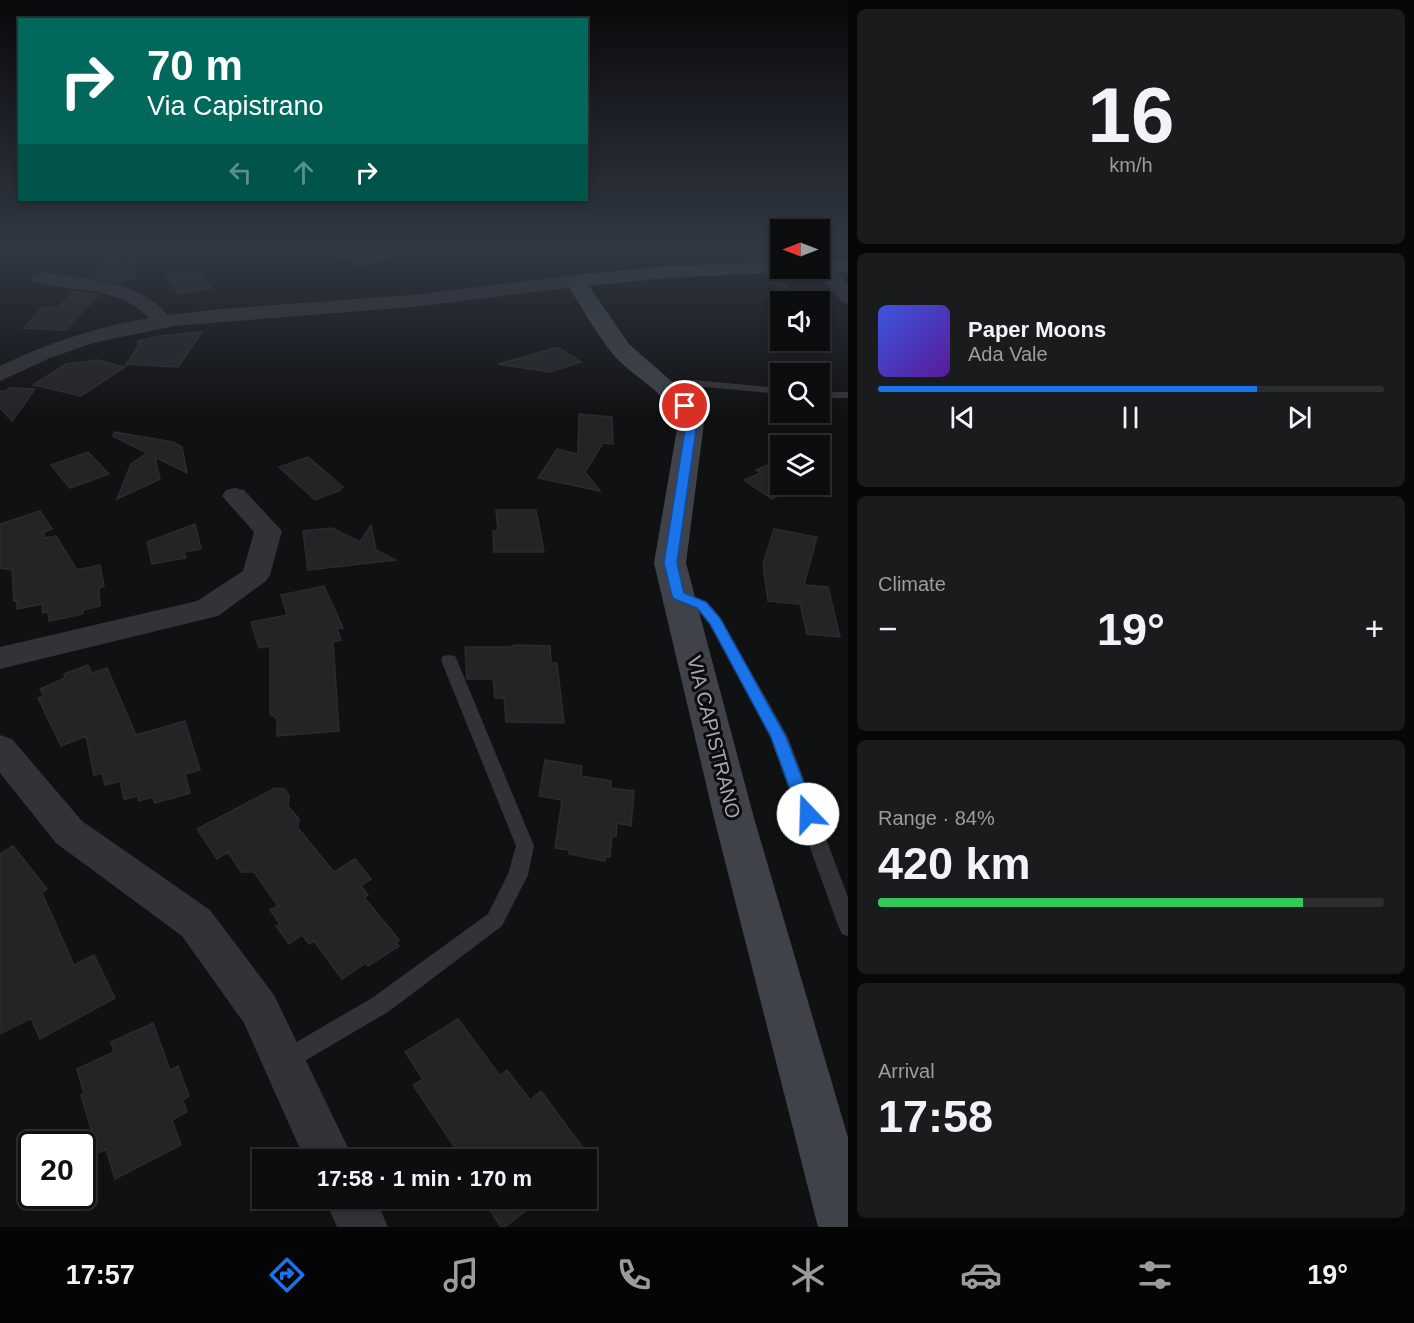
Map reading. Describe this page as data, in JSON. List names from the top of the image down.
{
  "streets": {
    "street": ["VIA CAPISTRANO"]
  },
  "north": "left",
  "page": {
    "tile": [
      ["16", "km/h"],
      "Climate",
      ["Range · 84%", "420 km"],
      ["Arrival", "17:58"]
    ],
    "turn": ["70 m", "Via Capistrano"],
    "song": ["Paper Moons", "Ada Vale"],
    "heat": ["−", "19°", "+"],
    "limit": "20",
    "trip": "17:58 · 1 min · 170 m",
    "tabs": ["17:57", "19°"]
  }
}
